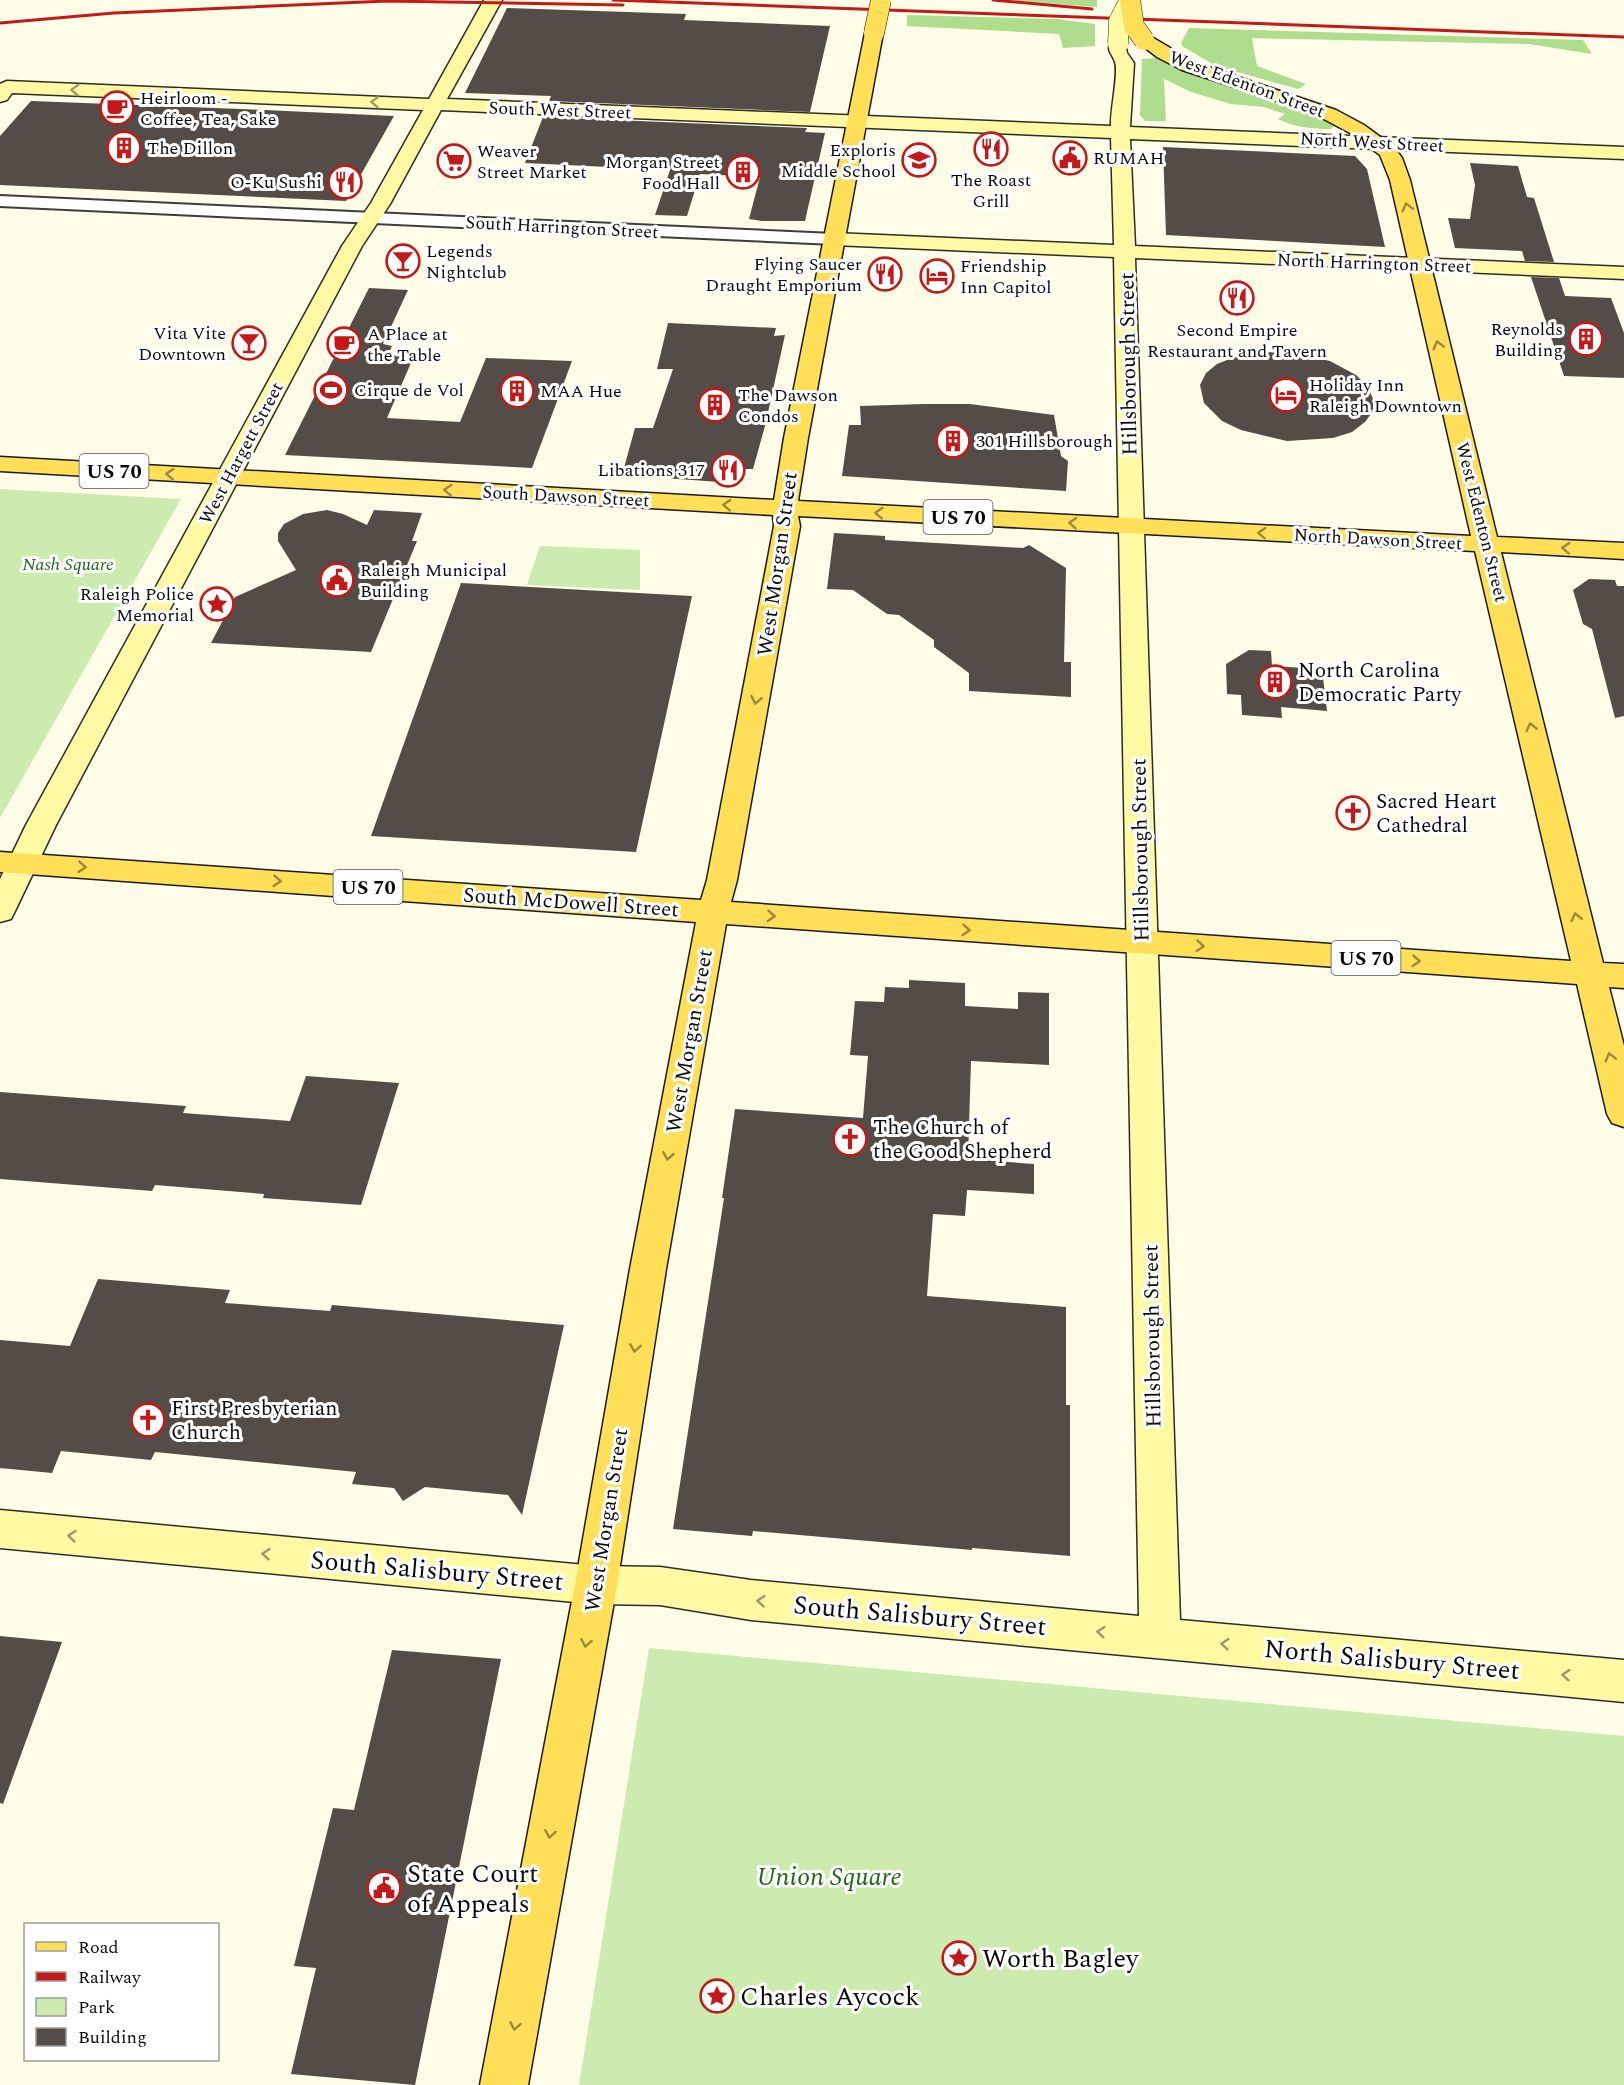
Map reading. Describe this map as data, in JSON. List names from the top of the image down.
{
  "streets": {
    "main road": [
      "West Edenton Street",
      "Hillsborough Street",
      "US 70",
      "South Dawson Street",
      "North Dawson Street",
      "West Morgan Street",
      "South McDowell Street"
    ],
    "street": [
      "South West Street",
      "North West Street",
      "South Harrington Street",
      "North Harrington Street",
      "West Hargett Street",
      "South Salisbury Street",
      "North Salisbury Street"
    ]
  },
  "crossings": [
    ["West Edenton Street", "North West Street"],
    ["West Edenton Street", "North Harrington Street"],
    ["West Edenton Street", "Hillsborough Street"],
    ["West Edenton Street", "US 70"],
    ["West Edenton Street", "North Dawson Street"],
    ["South West Street", "North West Street"],
    ["South West Street", "Hillsborough Street"],
    ["South West Street", "West Hargett Street"],
    ["South West Street", "West Morgan Street"],
    ["North West Street", "Hillsborough Street"],
    ["South Harrington Street", "North Harrington Street"],
    ["South Harrington Street", "Hillsborough Street"],
    ["South Harrington Street", "West Hargett Street"],
    ["South Harrington Street", "West Morgan Street"],
    ["North Harrington Street", "Hillsborough Street"],
    ["Hillsborough Street", "US 70"],
    ["Hillsborough Street", "South Dawson Street"],
    ["Hillsborough Street", "North Dawson Street"],
    ["Hillsborough Street", "South McDowell Street"],
    ["Hillsborough Street", "South Salisbury Street"],
    ["Hillsborough Street", "North Salisbury Street"],
    ["West Hargett Street", "South Dawson Street"],
    ["West Hargett Street", "South McDowell Street"],
    ["US 70", "South McDowell Street"],
    ["South Dawson Street", "North Dawson Street"],
    ["South Dawson Street", "West Morgan Street"],
    ["West Morgan Street", "South McDowell Street"],
    ["West Morgan Street", "South Salisbury Street"],
    ["South Salisbury Street", "North Salisbury Street"]
  ],
  "one_way": [
    "West Edenton Street",
    "South West Street",
    "South Dawson Street",
    "North Dawson Street",
    "West Morgan Street",
    "South McDowell Street",
    "South Salisbury Street",
    "North Salisbury Street"
  ],
  "parks": ["Nash Square", "Union Square"],
  "places": {
    "cafe": ["Heirloom - Coffee, Tea, Sake", "A Place at the Table"],
    "building": [
      "The Dillon",
      "Morgan Street Food Hall",
      "Reynolds Building",
      "MAA Hue",
      "The Dawson Condos",
      "301 Hillsborough",
      "North Carolina Democratic Party"
    ],
    "restaurant": [
      "The Roast Grill",
      "O-Ku Sushi",
      "Flying Saucer Draught Emporium",
      "Second Empire Restaurant and Tavern",
      "Libations 317"
    ],
    "public building": ["RUMAH", "Raleigh Municipal Building", "State Court of Appeals"],
    "school or university": ["Exploris Middle School"],
    "supermarket": ["Weaver Street Market"],
    "bar": ["Legends Nightclub", "Vita Vite Downtown"],
    "hotel": ["Friendship Inn Capitol", "Holiday Inn Raleigh Downtown"],
    "sports": ["Cirque de Vol"],
    "place": ["Raleigh Police Memorial", "Worth Bagley", "Charles Aycock"],
    "church": ["Sacred Heart Cathedral", "The Church of the Good Shepherd", "First Presbyterian Church"]
  },
  "legend": [
    "Road",
    "Railway",
    "Park",
    "Building"
  ]
}
